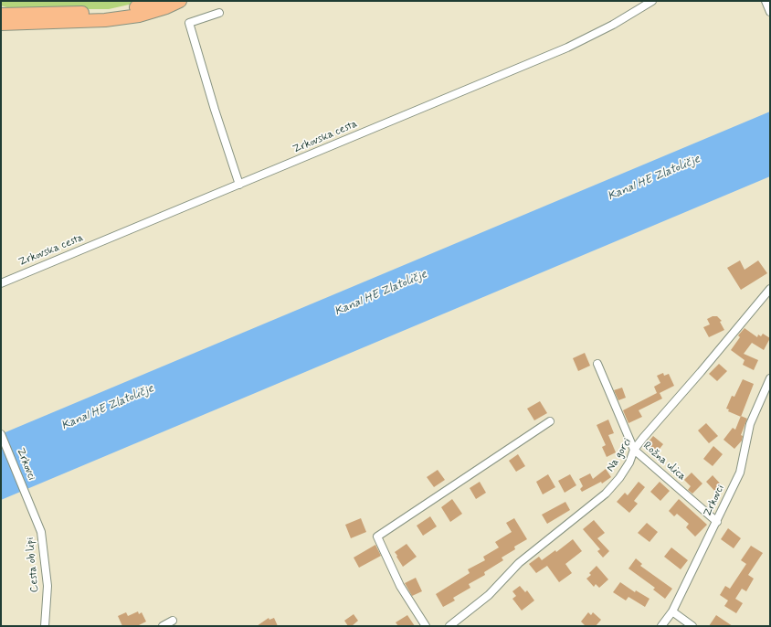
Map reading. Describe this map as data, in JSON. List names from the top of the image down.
{
  "streets": {
    "street": [
      "Zrkovska cesta",
      "Na gorci",
      "Rožna ulica",
      "Zrkovci",
      "Cesta ob lipi"
    ]
  },
  "crossings": [
    ["Na gorci", "Rožna ulica"],
    ["Rožna ulica", "Zrkovci"],
    ["Zrkovci", "Cesta ob lipi"]
  ],
  "water": ["Kanal HE Zlatoličje"]
}
